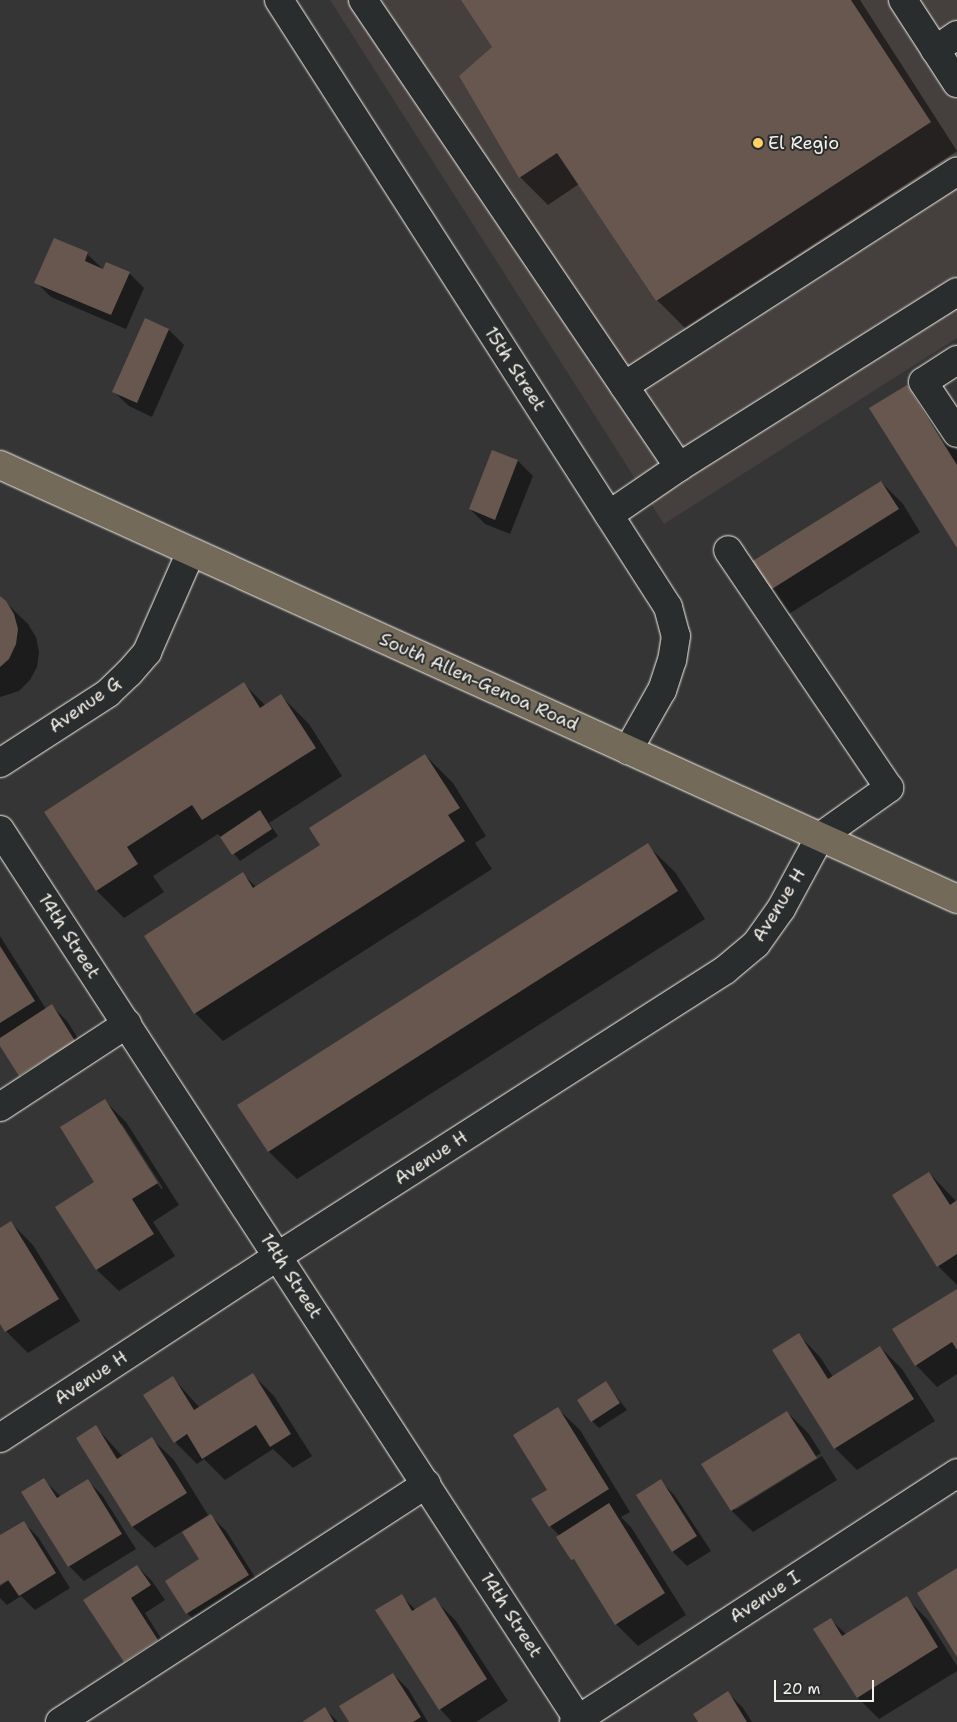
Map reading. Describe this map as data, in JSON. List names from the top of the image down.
{
  "streets": {
    "main road": ["South Allen-Genoa Road"],
    "street": [
      "15th Street",
      "Avenue G",
      "Avenue H",
      "14th Street",
      "Avenue I"
    ]
  },
  "crossings": [
    ["15th Street", "South Allen-Genoa Road"],
    ["South Allen-Genoa Road", "Avenue G"],
    ["South Allen-Genoa Road", "Avenue H"],
    ["Avenue H", "14th Street"],
    ["14th Street", "Avenue I"]
  ],
  "places": ["El Regio"],
  "scale_bar": "20 m"
}
